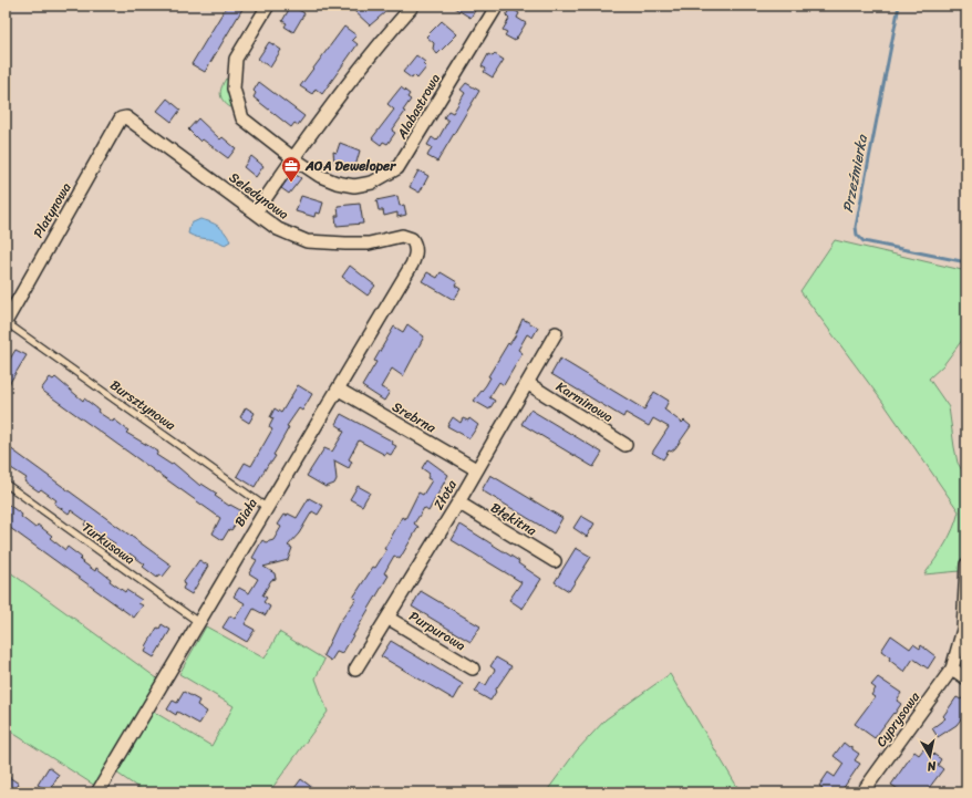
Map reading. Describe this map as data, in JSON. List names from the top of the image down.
{
  "streets": {
    "street": [
      "Alabastrowa",
      "Seledynowa",
      "Platynowa",
      "Karminowa",
      "Srebrna",
      "Złota",
      "Biała",
      "Błękitna",
      "Purpurowa",
      "Cyprysowa"
    ],
    "lane": ["Bursztynowa", "Turkusowa"]
  },
  "crossings": [
    ["Seledynowa", "Platynowa"],
    ["Seledynowa", "Biała"],
    ["Platynowa", "Bursztynowa"],
    ["Karminowa", "Złota"],
    ["Bursztynowa", "Biała"],
    ["Srebrna", "Złota"],
    ["Srebrna", "Biała"],
    ["Złota", "Błękitna"],
    ["Złota", "Purpurowa"],
    ["Biała", "Turkusowa"]
  ],
  "water": ["Przeźmierka"],
  "places": {
    "office": ["AOA Deweloper"]
  },
  "north": "bottom"
}
